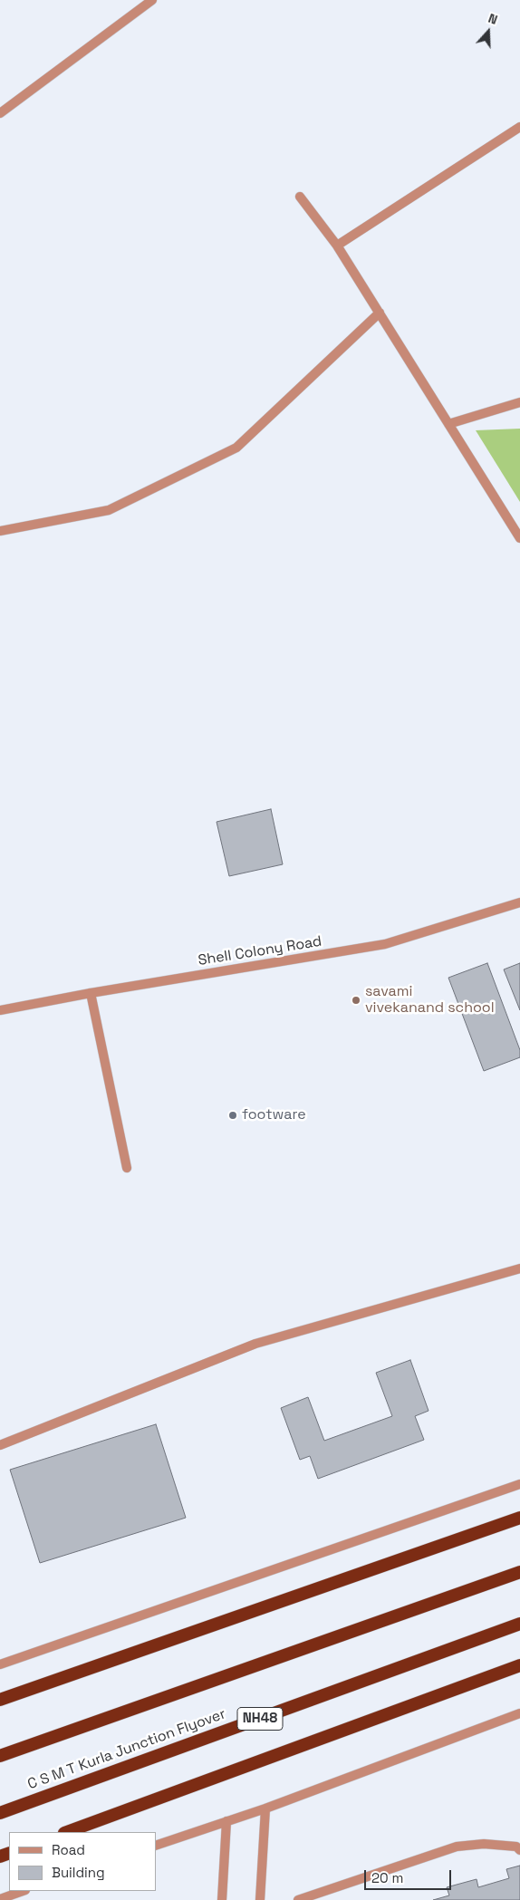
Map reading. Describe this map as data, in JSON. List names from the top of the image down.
{
  "streets": {
    "highway": ["NH48", "C S M T Kurla Junction Flyover"],
    "street": ["Shell Colony Road"]
  },
  "places": ["savami vivekanand school", "footware"],
  "legend": ["Road", "Building"],
  "scale_bar": "20 m",
  "north": "top"
}
